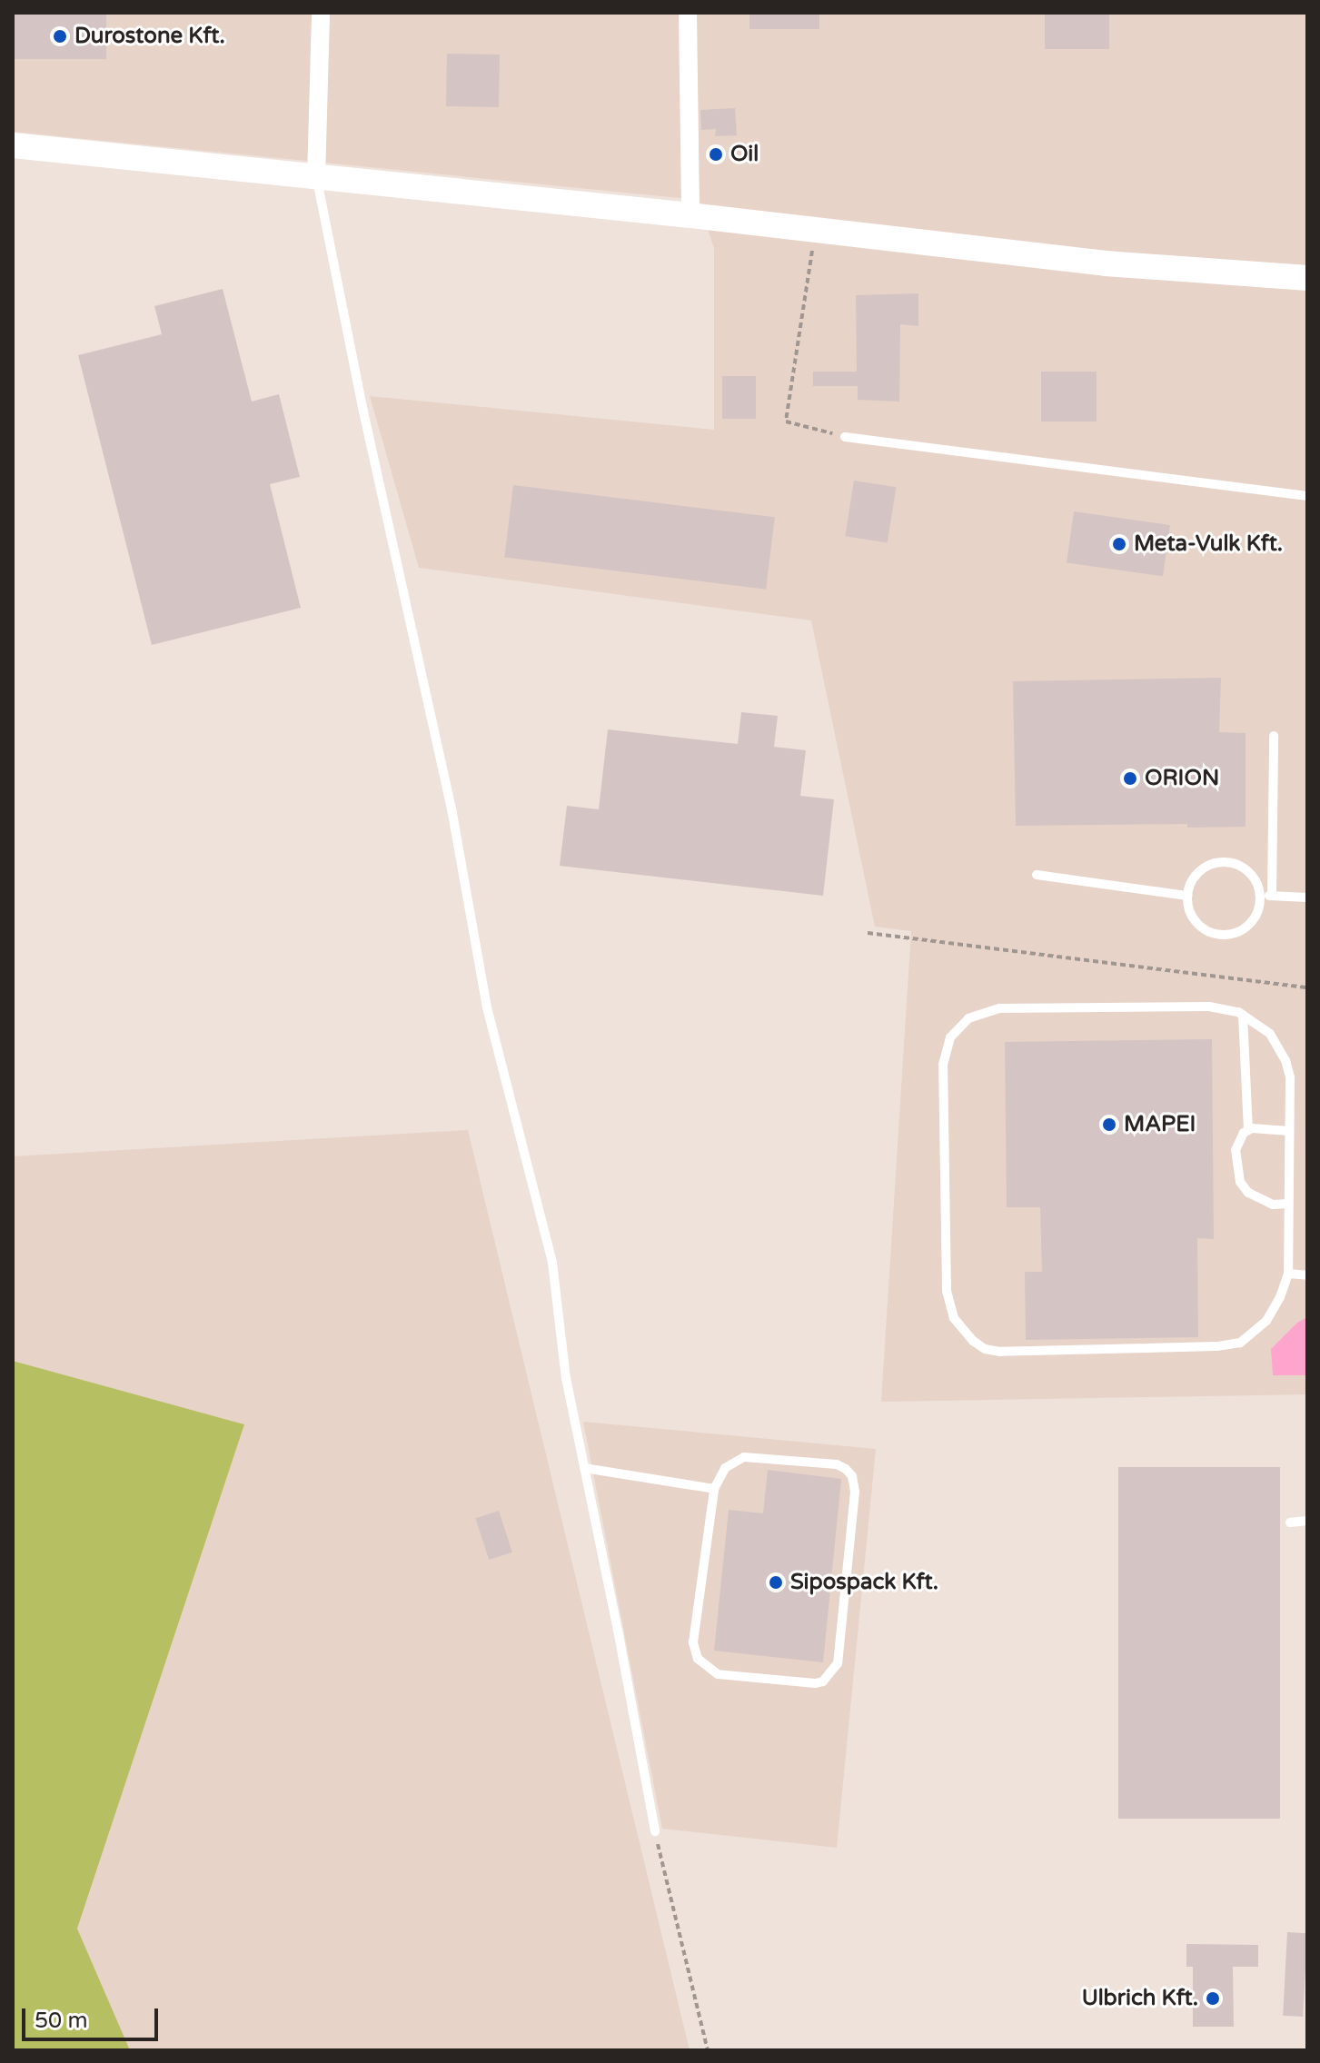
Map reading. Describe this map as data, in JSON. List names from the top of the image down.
{
  "places": [
    "Durostone Kft.",
    "Oil",
    "Meta-Vulk Kft.",
    "ORION",
    "MAPEI",
    "Sipospack Kft.",
    "Ulbrich Kft."
  ],
  "scale_bar": "50 m"
}
